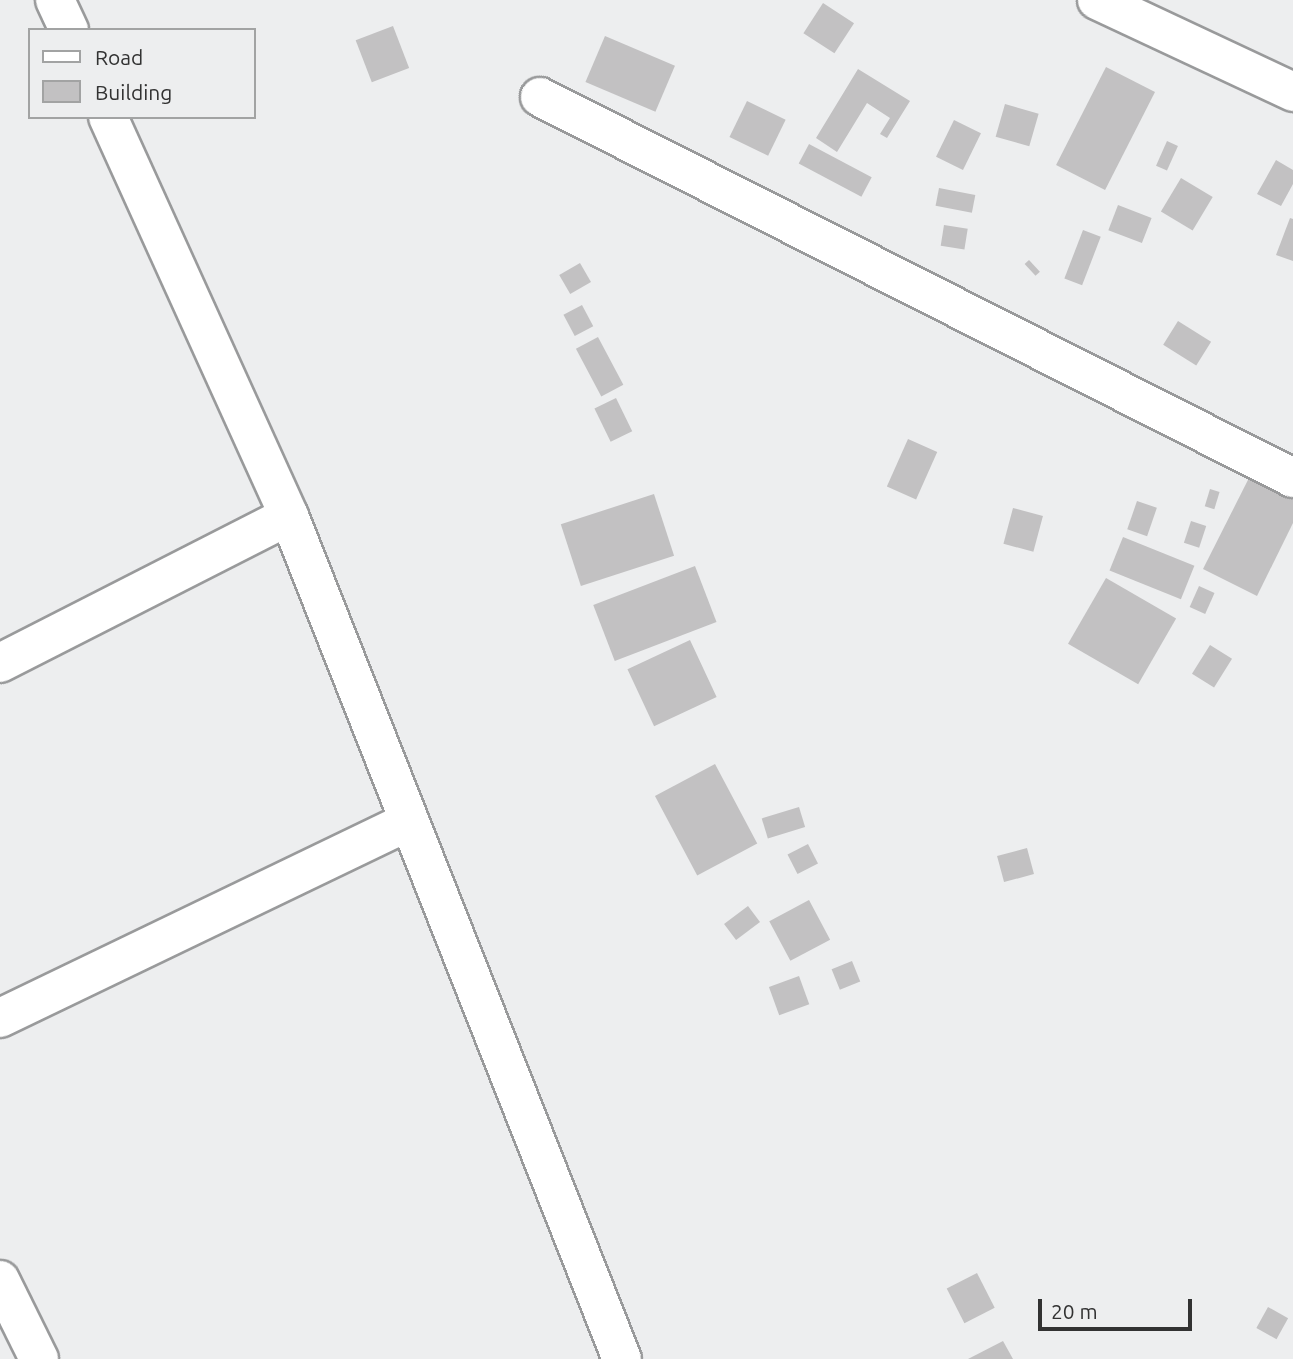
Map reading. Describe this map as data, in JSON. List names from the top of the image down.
{
  "legend": ["Road", "Building"],
  "scale_bar": "20 m"
}
